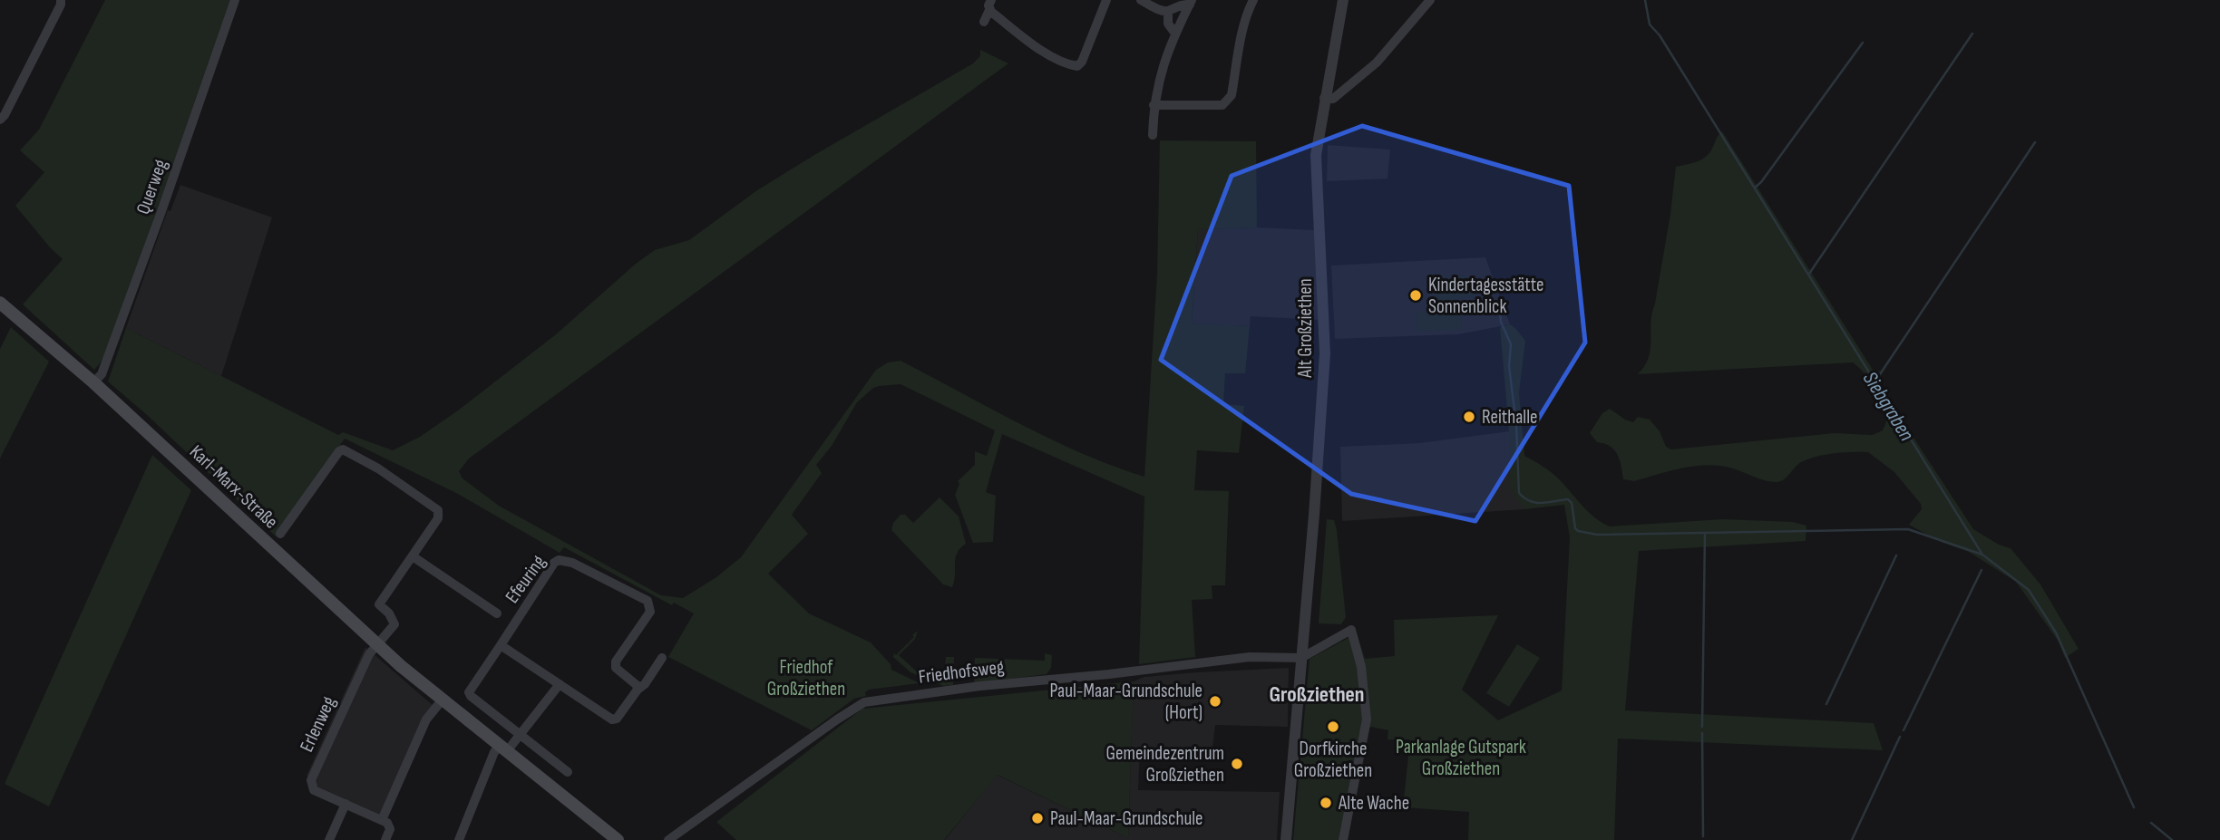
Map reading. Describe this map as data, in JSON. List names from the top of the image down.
{
  "streets": {
    "main road": ["Karl-Marx-Straße"],
    "street": [
      "Querweg",
      "Alt Großziethen",
      "Efeuring",
      "Friedhofsweg",
      "Erlenweg"
    ]
  },
  "crossings": [
    ["Querweg", "Karl-Marx-Straße"],
    ["Alt Großziethen", "Friedhofsweg"],
    ["Karl-Marx-Straße", "Erlenweg"]
  ],
  "districts": ["Großziethen"],
  "water": ["Siebgraben"],
  "parks": ["Friedhof Großziethen", "Parkanlage Gutspark Großziethen"],
  "places": [
    "Kindertagesstätte Sonnenblick",
    "Reithalle",
    "Paul-Maar-Grundschule (Hort)",
    "Dorfkirche Großziethen",
    "Gemeindezentrum Großziethen",
    "Alte Wache",
    "Paul-Maar-Grundschule"
  ]
}
